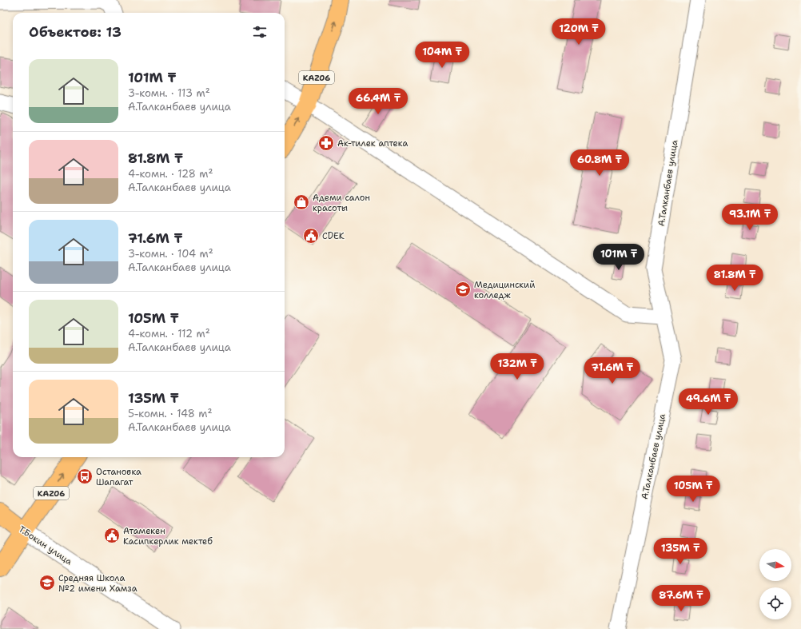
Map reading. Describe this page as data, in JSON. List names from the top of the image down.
{
  "streets": {
    "main road": ["KАZ06", "Т.Бокин улица"],
    "street": ["А.Талканбаев улица"]
  },
  "crossings": [
    ["KАZ06", "Т.Бокин улица"]
  ],
  "places": {
    "pharmacy": ["Ак-тилек аптека"],
    "shop": ["Адеми салон красоты"],
    "public building": ["CDEK", "Атамекен Касипкерлик мектеб"],
    "school or university": ["Медицинский колледж", "Средняя Школа №2 имени Хамза"],
    "bus stop": ["Остановка Шапагат"]
  },
  "north": "right",
  "page": {
    "heading": "Объектов: 13",
    "price": [
      "120M ₸",
      "104M ₸",
      "66.4M ₸",
      "60.8M ₸",
      "93.1M ₸",
      "101M ₸",
      "81.8M ₸",
      "132M ₸",
      "71.6M ₸",
      "49.6M ₸",
      "105M ₸",
      "135M ₸",
      "87.6M ₸"
    ],
    "list": [
      {
        "name": "101M ₸",
        "note": "3-комн. · 113 m² · А.Талканбаев улица"
      },
      {
        "name": "81.8M ₸",
        "note": "4-комн. · 128 m² · А.Талканбаев улица"
      },
      {
        "name": "71.6M ₸",
        "note": "3-комн. · 104 m² · А.Талканбаев улица"
      },
      {
        "name": "105M ₸",
        "note": "4-комн. · 112 m² · А.Талканбаев улица"
      },
      {
        "name": "135M ₸",
        "note": "5-комн. · 148 m² · А.Талканбаев улица"
      }
    ]
  }
}
